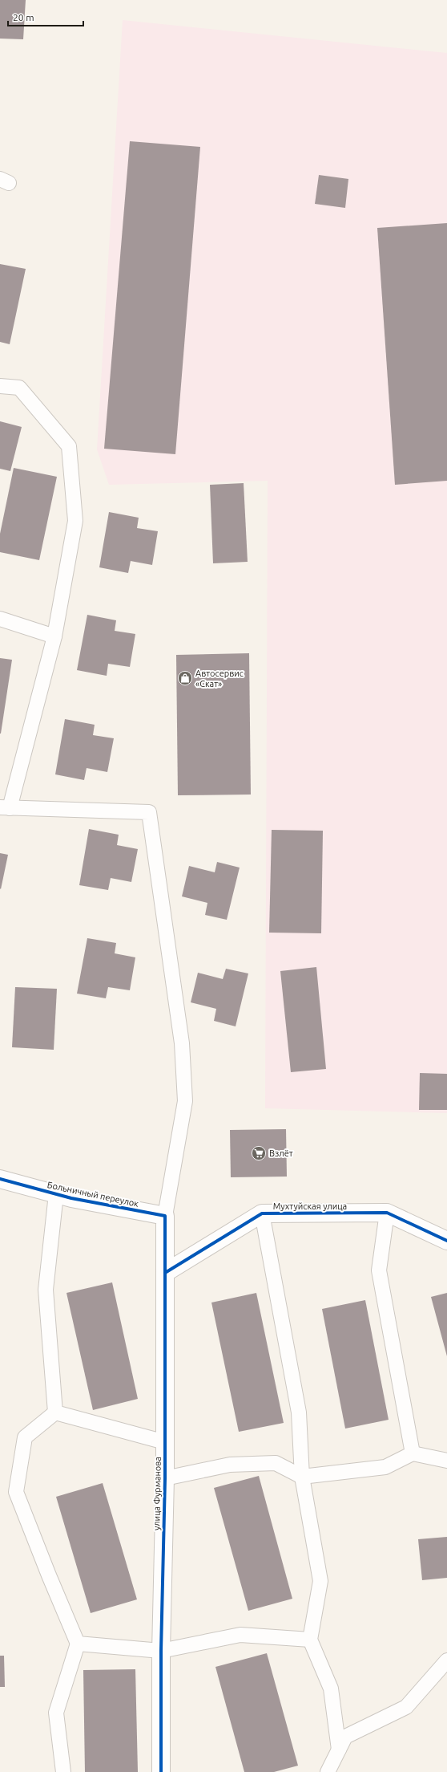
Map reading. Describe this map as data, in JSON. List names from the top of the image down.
{
  "streets": {
    "street": ["Больничный переулок", "Мухтуйская улица", "улица Фурманова"]
  },
  "crossings": [
    ["Больничный переулок", "улица Фурманова"],
    ["Мухтуйская улица", "улица Фурманова"]
  ],
  "places": {
    "shop": ["Автосервис «Скат»"],
    "supermarket": ["Взлёт"]
  },
  "scale_bar": "20 m"
}
